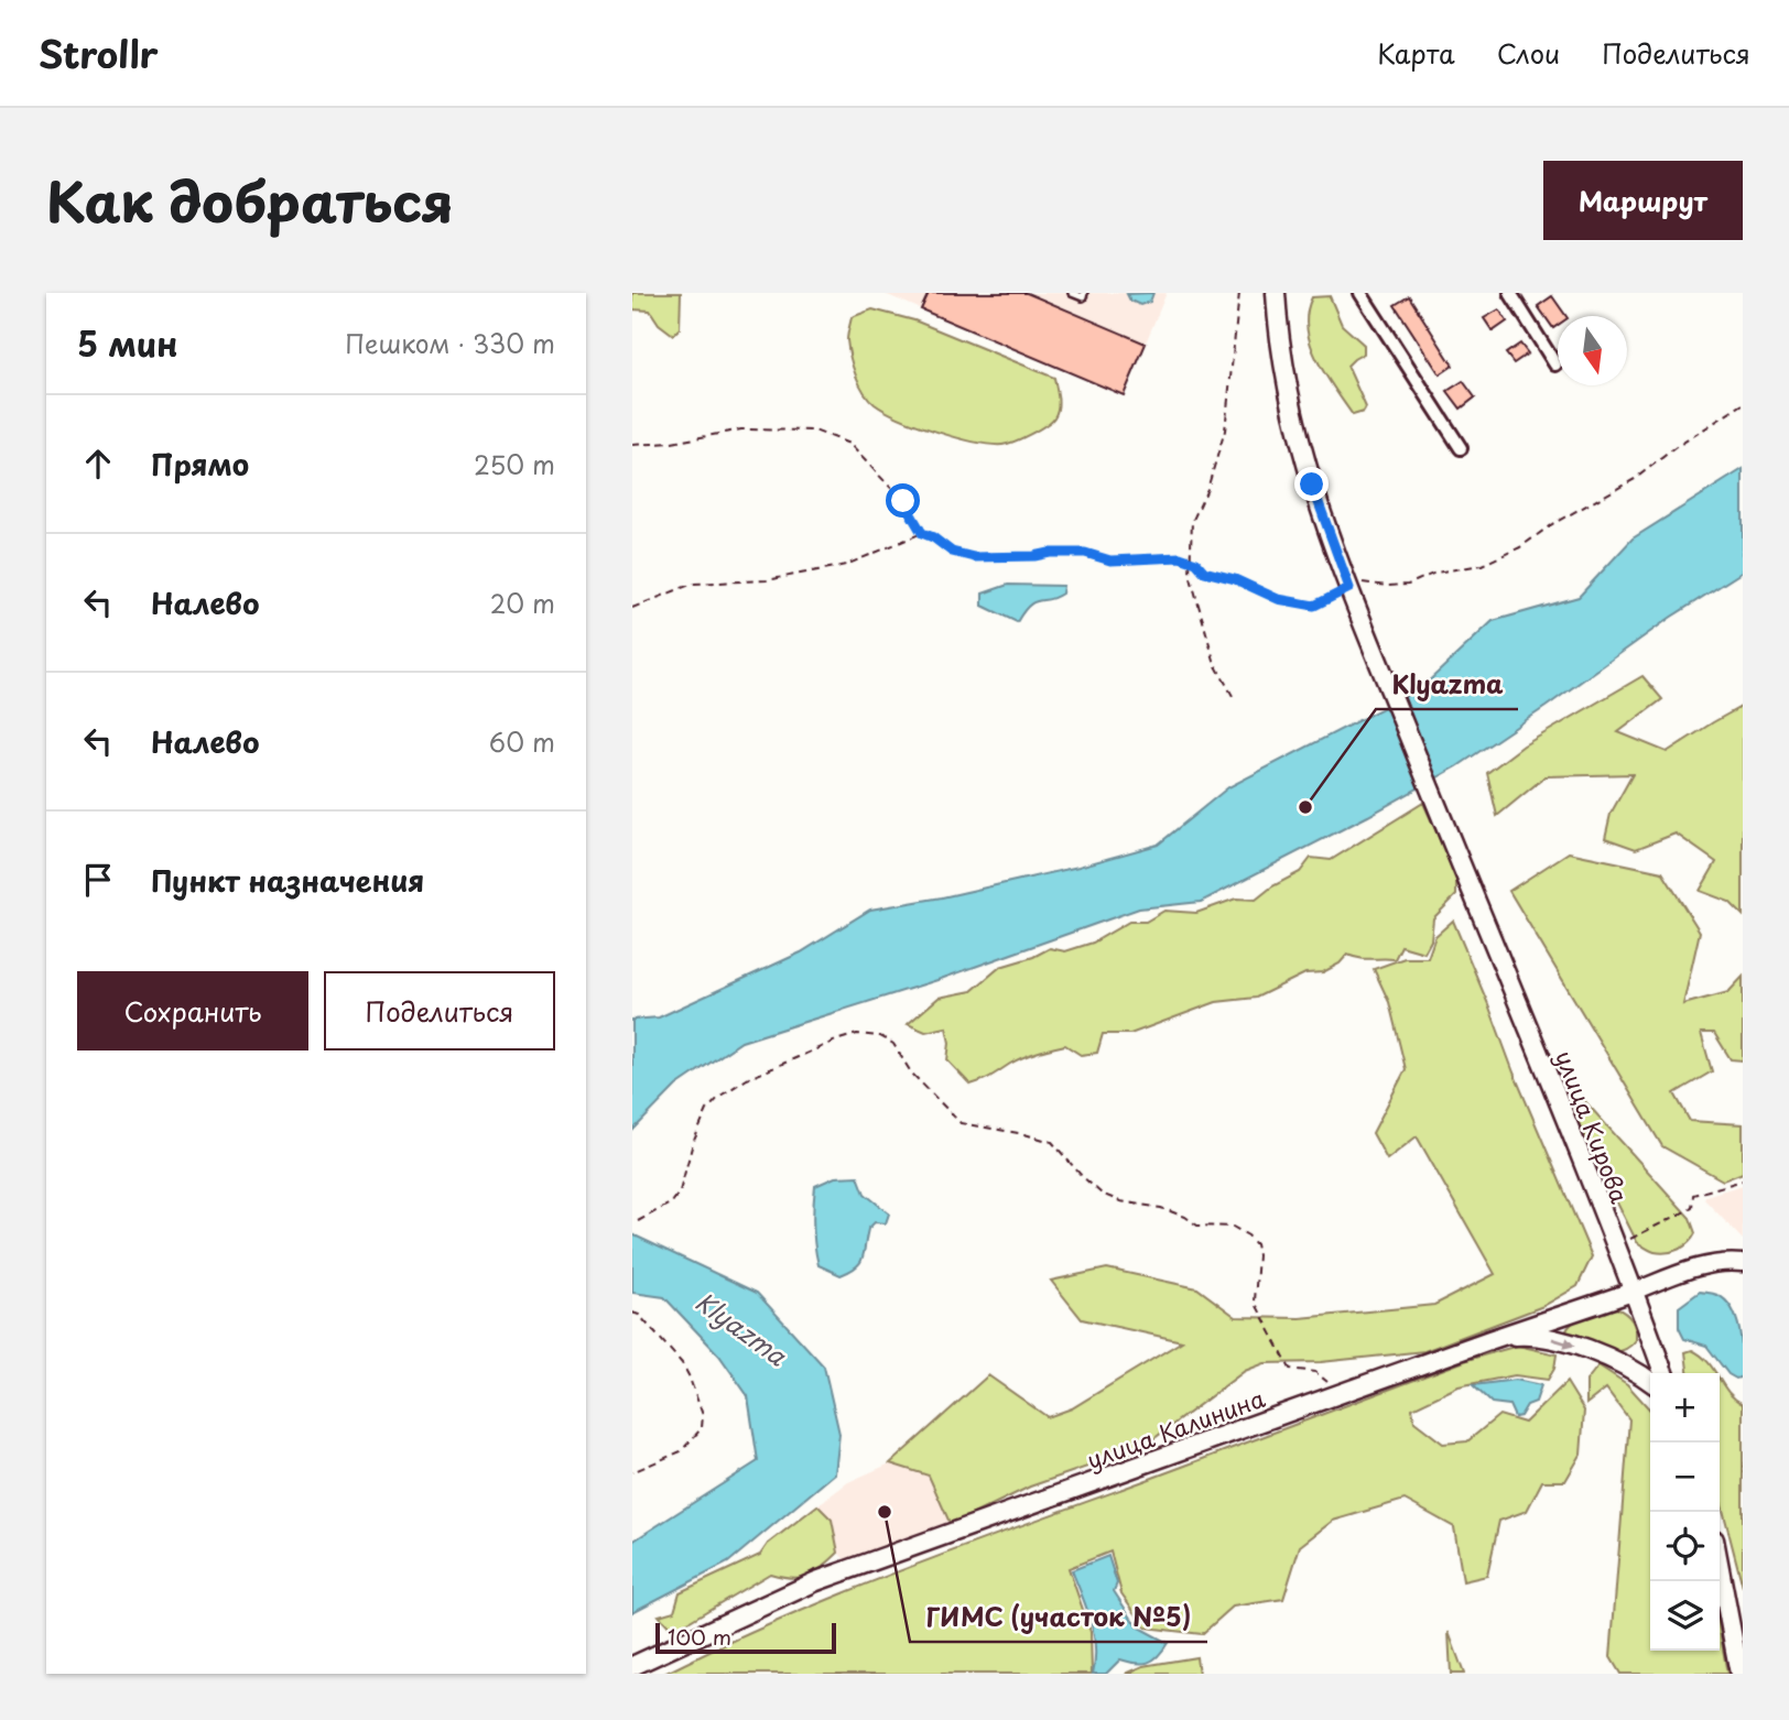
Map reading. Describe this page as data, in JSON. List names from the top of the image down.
{
  "streets": {
    "main road": ["улица Кирова", "улица Калинина"]
  },
  "crossings": [
    ["улица Кирова", "улица Калинина"]
  ],
  "water": ["Klyazma"],
  "places": ["Klyazma", "ГИМС (участок №5)"],
  "scale_bar": "100 m",
  "north": "bottom",
  "page": {
    "header": "Strollr",
    "nav": ["Карта", "Слои", "Поделиться"],
    "title": "Как добраться",
    "buttons": [
      "Маршрут",
      ["Сохранить", "Поделиться"]
    ],
    "heading": ["5 мин", "Пешком · 330 m"],
    "list": [
      ["Прямо", "250 m"],
      ["Налево", "20 m"],
      ["Налево", "60 m"],
      "Пункт назначения"
    ],
    "map_buttons": ["+", "−"],
    "scale": "100 m"
  }
}
